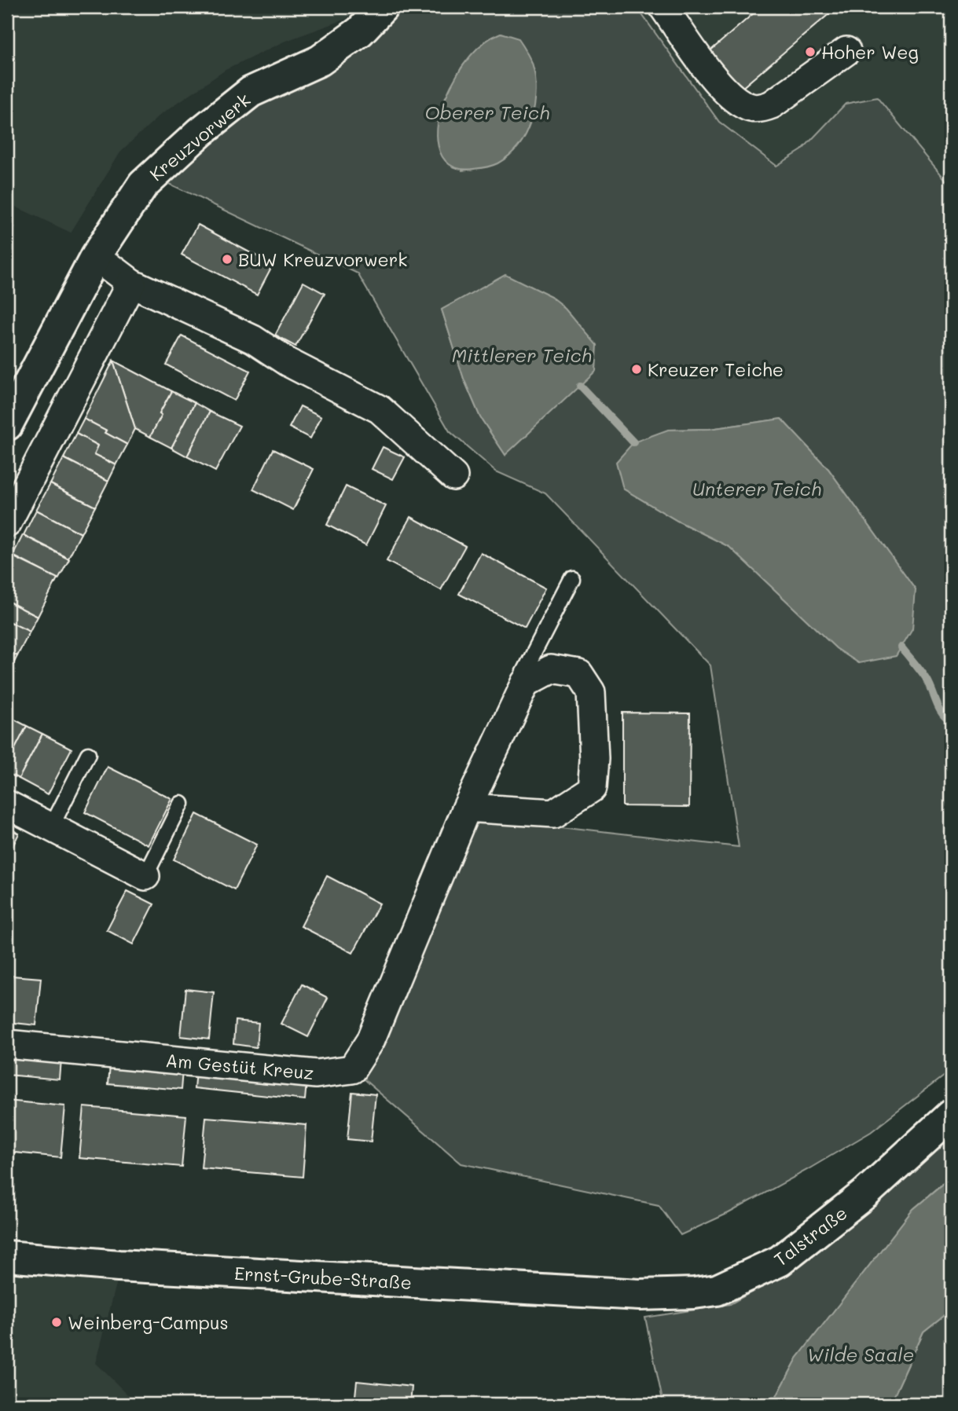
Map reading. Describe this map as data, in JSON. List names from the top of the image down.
{
  "streets": {
    "street": [
      "Kreuzvorwerk",
      "Am Gestüt Kreuz",
      "Talstraße",
      "Ernst-Grube-Straße"
    ]
  },
  "crossings": [
    ["Talstraße", "Ernst-Grube-Straße"]
  ],
  "water": [
    "Oberer Teich",
    "Mittlerer Teich",
    "Unterer Teich",
    "Wilde Saale"
  ],
  "places": [
    "Hoher Weg",
    "BUW Kreuzvorwerk",
    "Kreuzer Teiche",
    "Weinberg-Campus"
  ]
}
